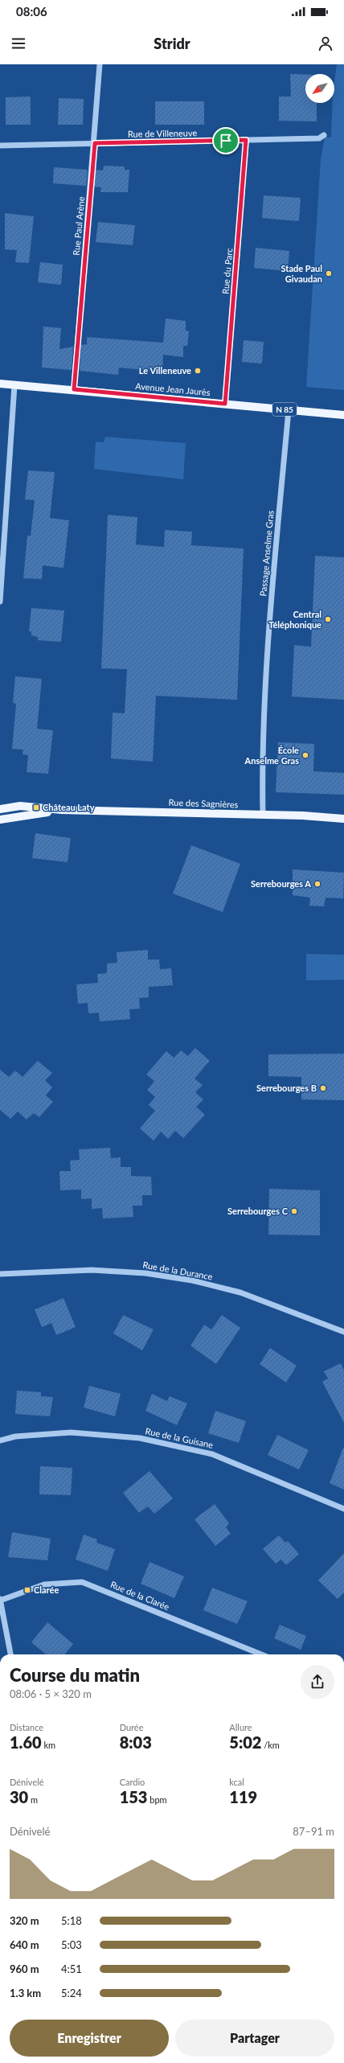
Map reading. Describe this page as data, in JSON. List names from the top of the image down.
{
  "streets": {
    "main road": ["Avenue Jean Jaurès", "N 85", "Rue des Sagnières"],
    "street": [
      "Rue de Villeneuve",
      "Rue Paul Arène",
      "Rue du Parc",
      "Passage Anselme Gras",
      "Rue de la Durance",
      "Rue de la Guisane",
      "Rue de la Clarée"
    ]
  },
  "crossings": [
    ["Rue de Villeneuve", "Rue Paul Arène"],
    ["Rue de Villeneuve", "Rue du Parc"],
    ["Rue Paul Arène", "Avenue Jean Jaurès"],
    ["Rue du Parc", "Avenue Jean Jaurès"],
    ["Avenue Jean Jaurès", "Passage Anselme Gras"],
    ["Passage Anselme Gras", "Rue des Sagnières"]
  ],
  "places": {
    "other": [
      "Stade Paul Givaudan",
      "Le Villeneuve",
      "Central Téléphonique",
      "École Anselme Gras",
      "Serrebourges A",
      "Serrebourges B",
      "Serrebourges C"
    ],
    "transit": ["Château Laty", "Clarée"]
  },
  "north": "bottom left",
  "page": {
    "status": "08:06",
    "header": "Stridr",
    "heading": ["Course du matin", "08:06 · 5 × 320 m"],
    "stats": [
      ["Distance", "1.60 km"],
      ["Durée", "8:03"],
      ["Allure", "5:02 /km"],
      ["Dénivelé", "30 m"],
      ["Cardio", "153 bpm"],
      ["kcal", "119"]
    ],
    "chart": ["Dénivelé", "87–91 m"],
    "list": [
      {
        "name": "320 m",
        "note": "5:18"
      },
      {
        "name": "640 m",
        "note": "5:03"
      },
      {
        "name": "960 m",
        "note": "4:51"
      },
      {
        "name": "1.3 km",
        "note": "5:24"
      }
    ],
    "buttons": ["Enregistrer", "Partager"]
  }
}
